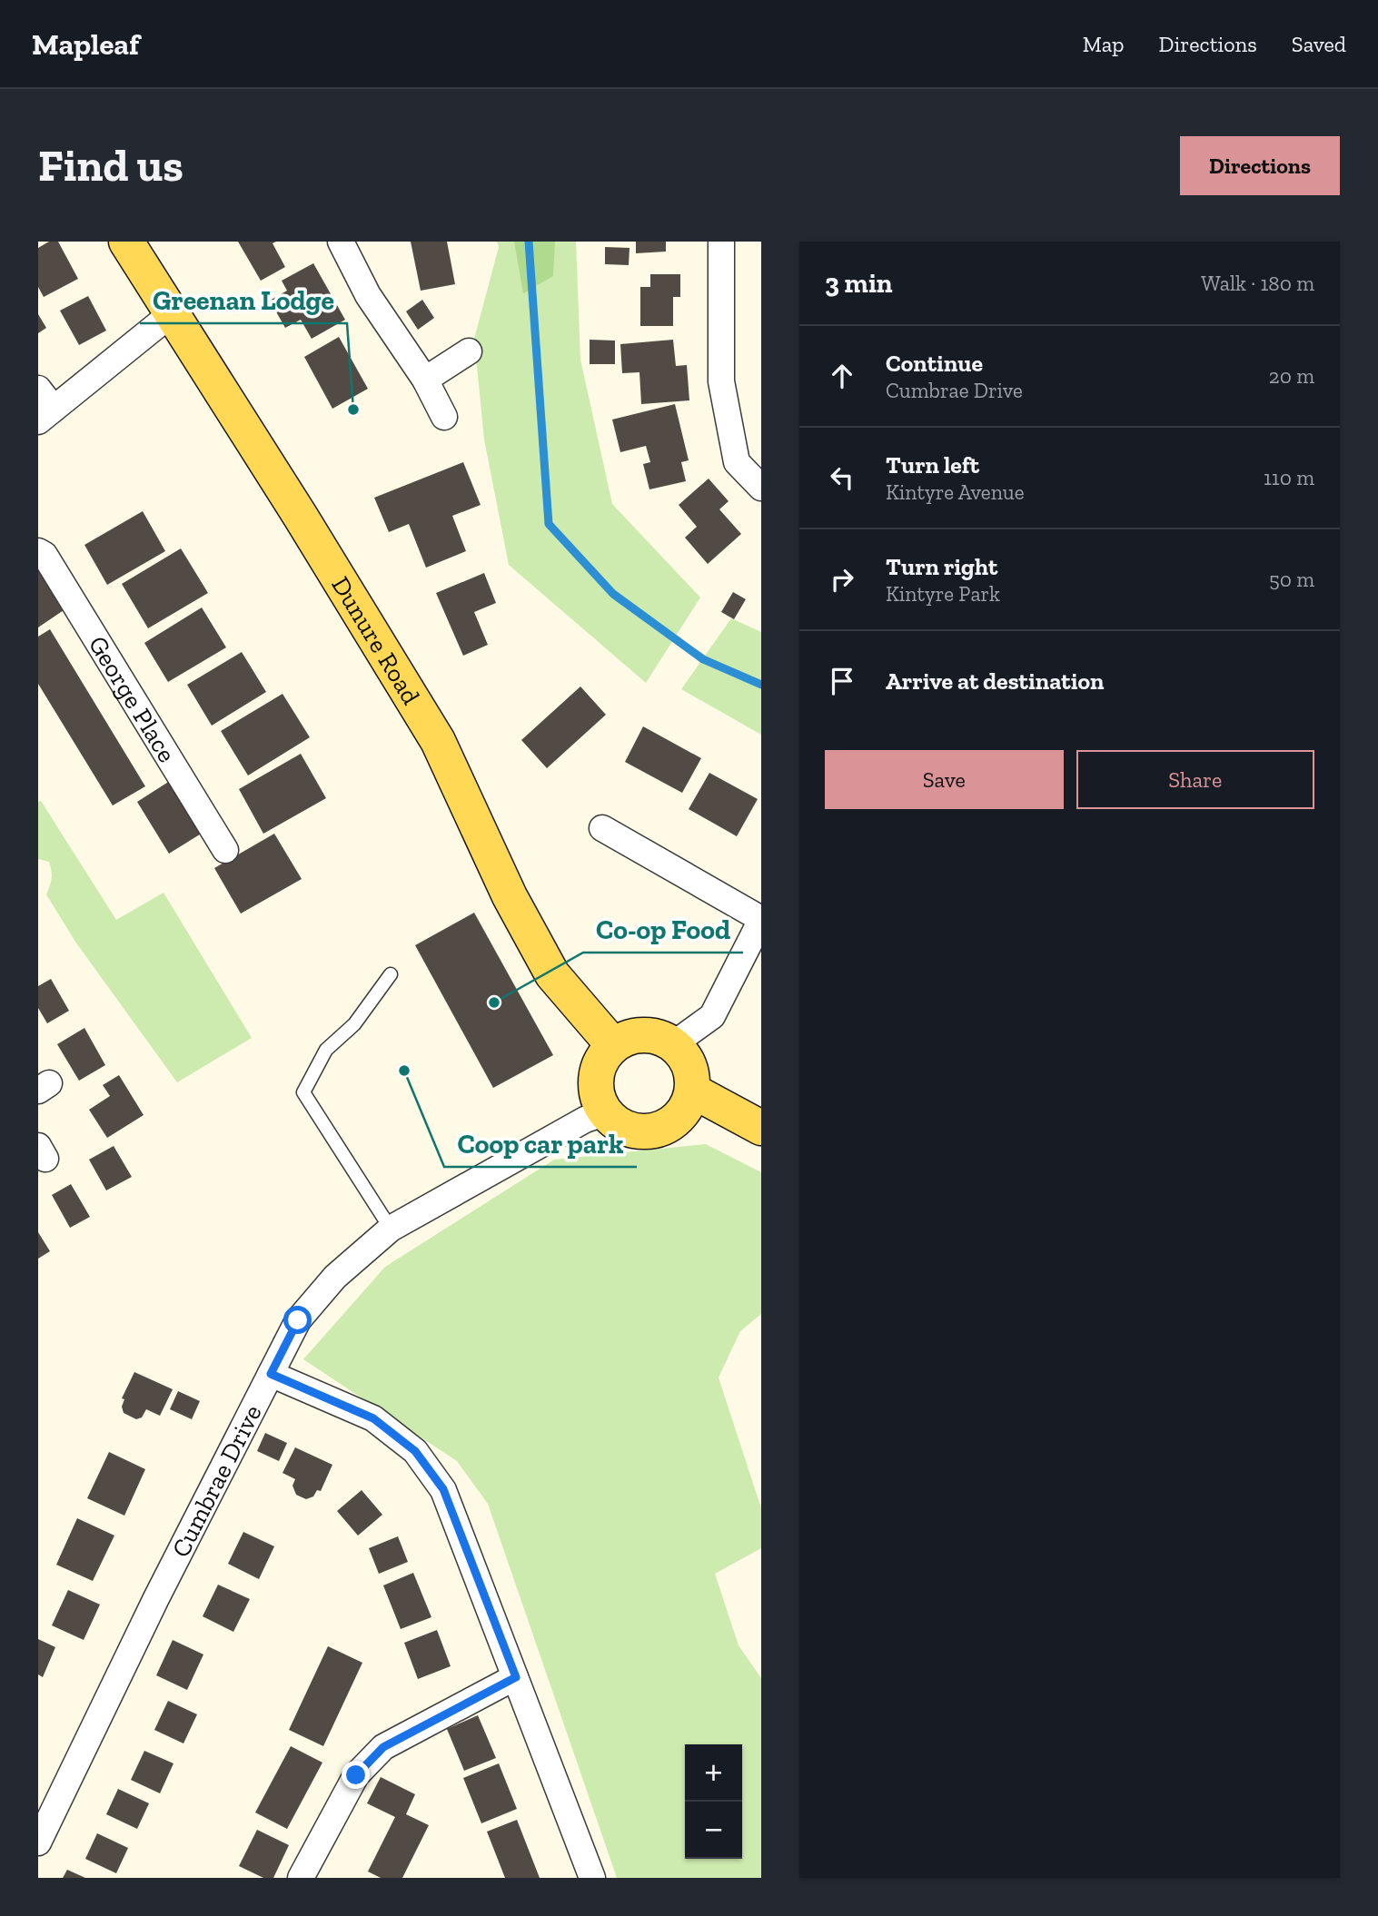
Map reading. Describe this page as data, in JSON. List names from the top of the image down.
{
  "streets": {
    "main road": ["Dunure Road"],
    "street": ["George Place", "Cumbrae Drive"]
  },
  "crossings": [
    ["Dunure Road", "Cumbrae Drive"]
  ],
  "places": ["Greenan Lodge", "Co-op Food", "Coop car park"],
  "page": {
    "header": "Mapleaf",
    "nav": ["Map", "Directions", "Saved"],
    "buttons": [
      "Directions",
      ["Save", "Share"]
    ],
    "title": "Find us",
    "heading": ["3 min", "Walk · 180 m"],
    "list": [
      ["Continue", "Cumbrae Drive", "20 m"],
      ["Turn left", "Kintyre Avenue", "110 m"],
      ["Turn right", "Kintyre Park", "50 m"],
      "Arrive at destination"
    ],
    "map_buttons": ["+", "−"]
  }
}
